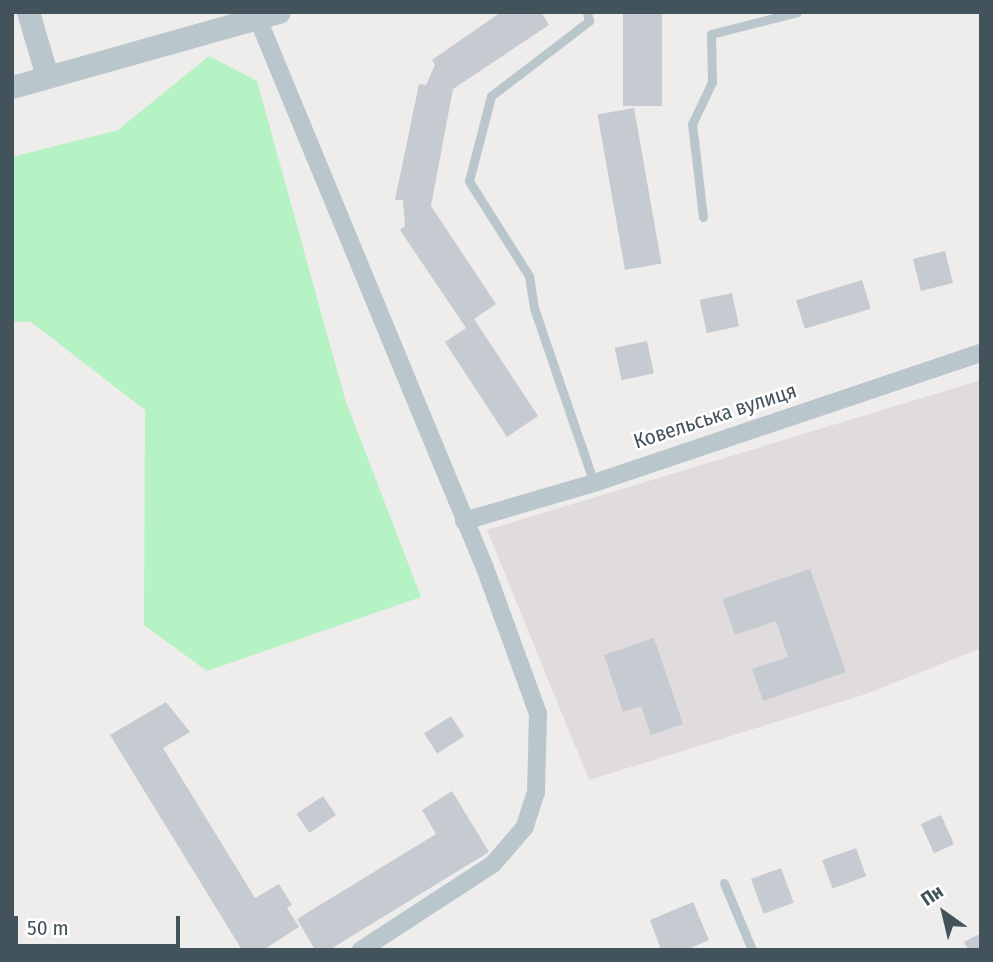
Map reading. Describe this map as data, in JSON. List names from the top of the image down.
{
  "streets": {
    "street": ["Ковельська вулиця"]
  },
  "scale_bar": "50 m",
  "north": "top left"
}
